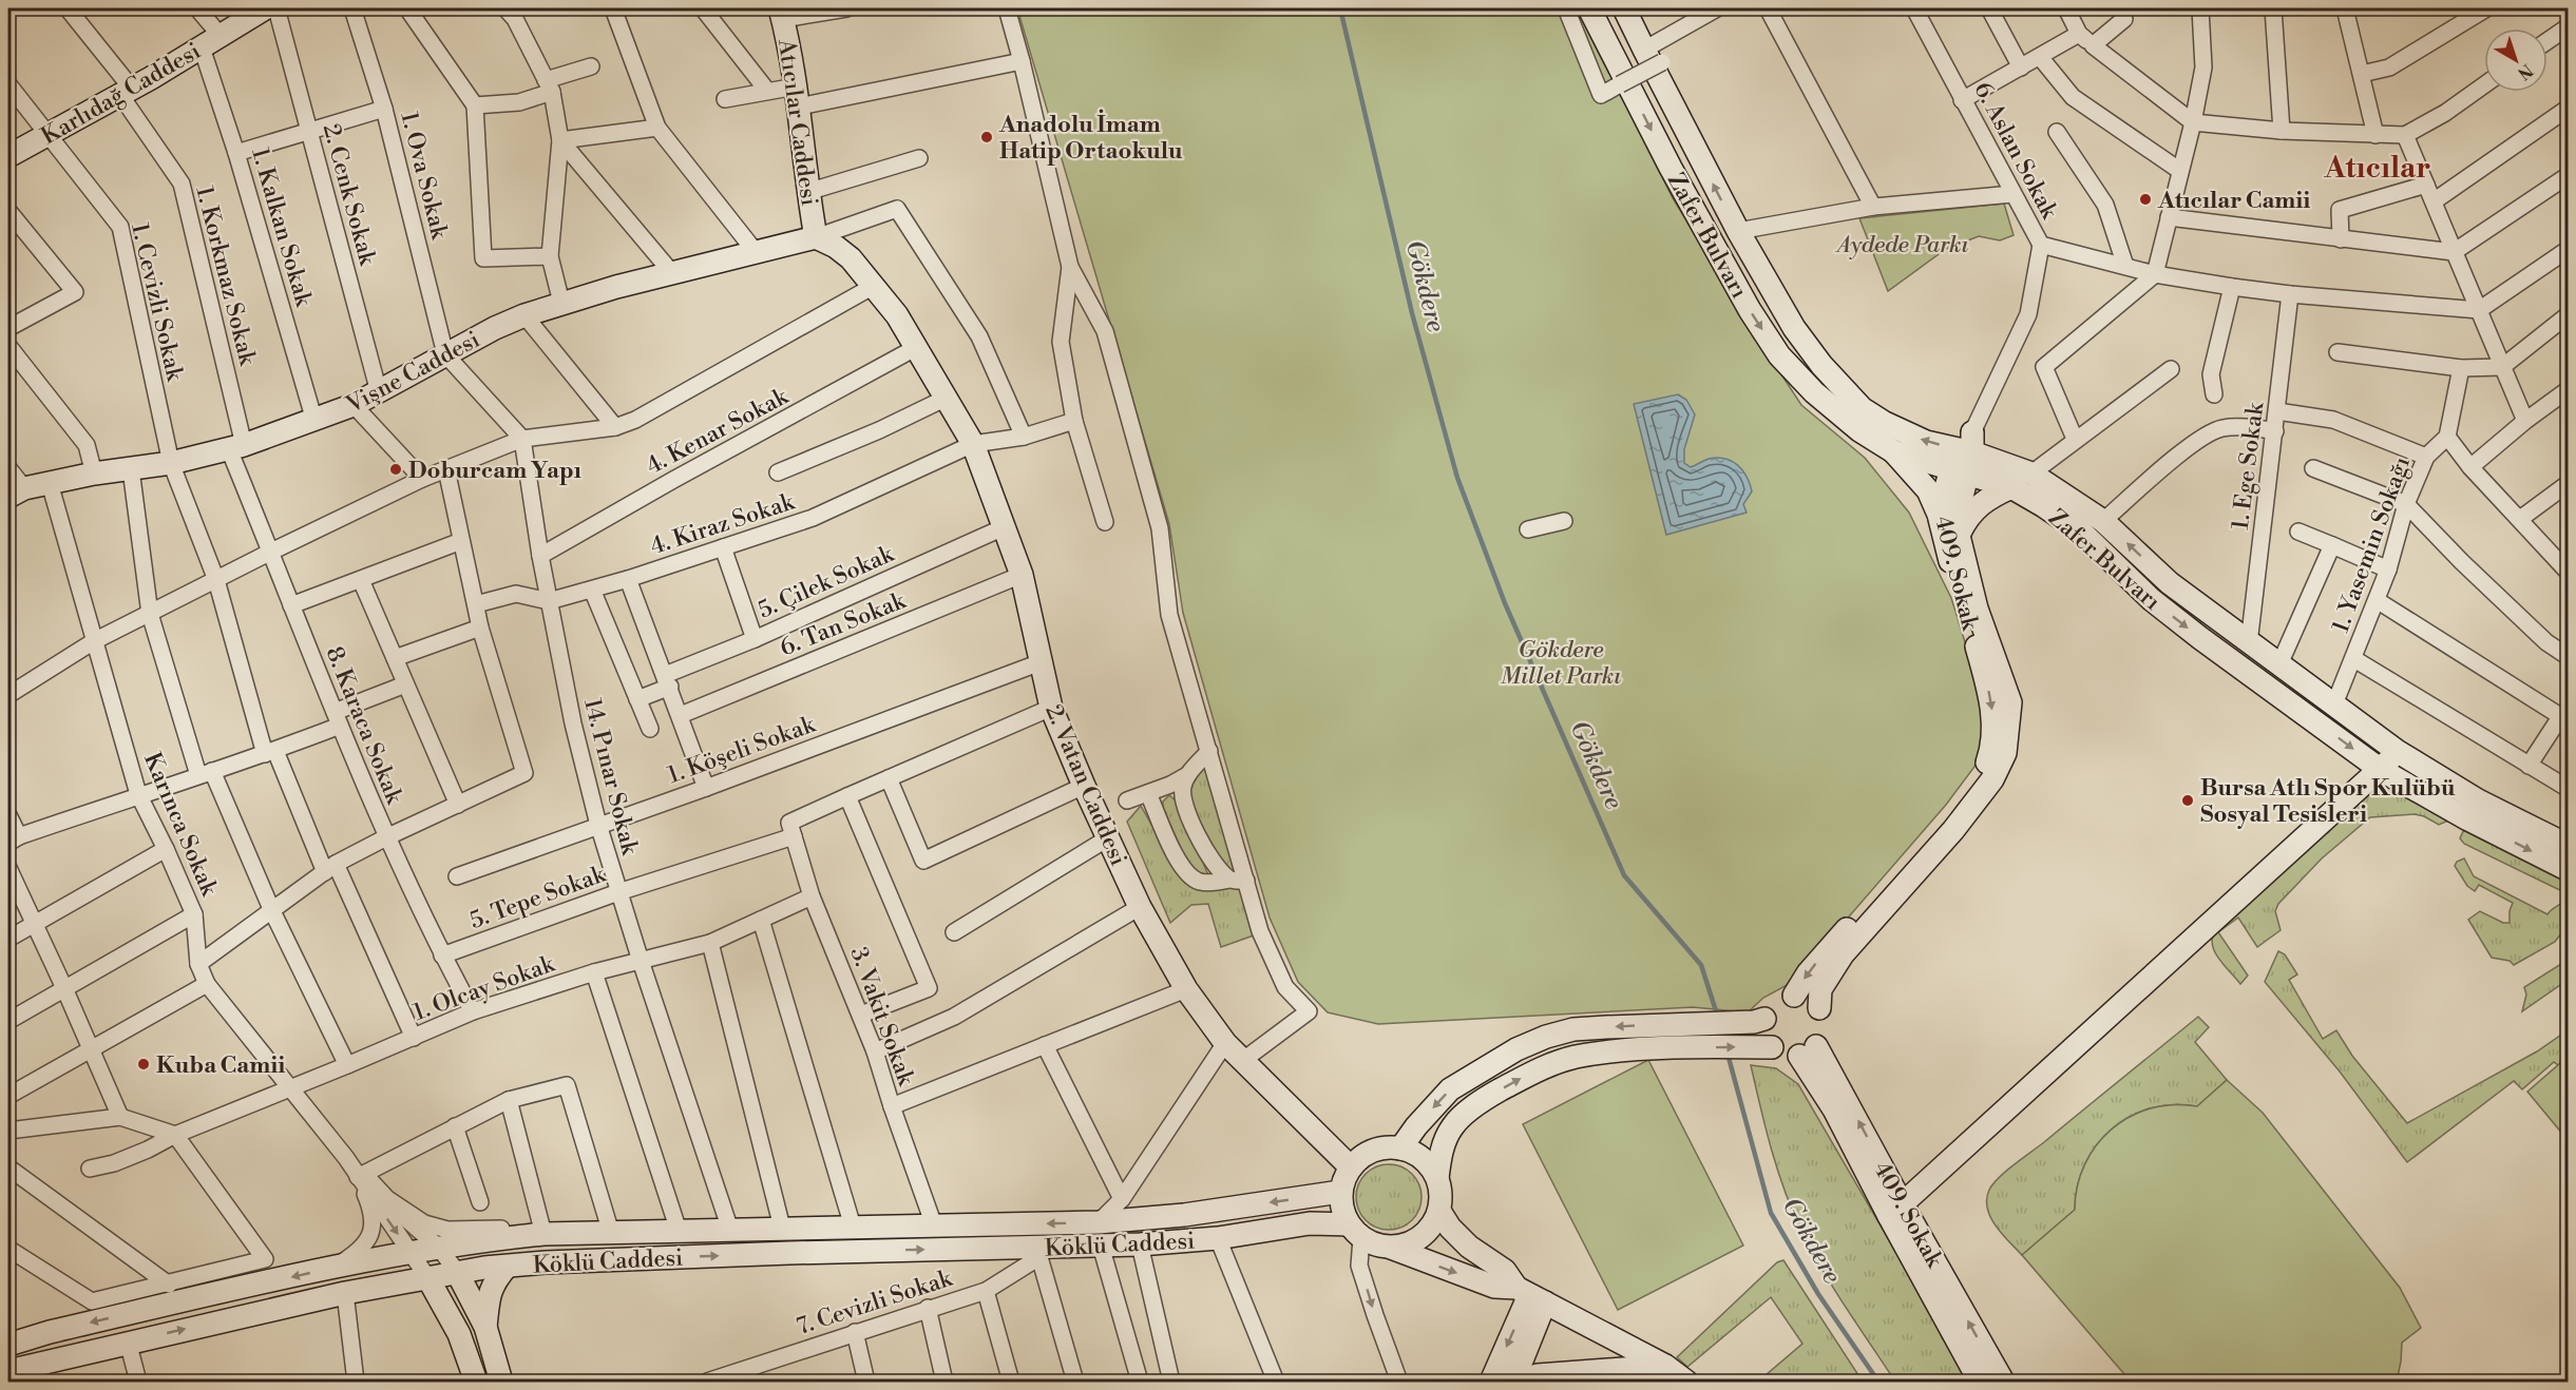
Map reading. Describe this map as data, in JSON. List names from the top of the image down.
{
  "streets": {
    "main road": [
      "Karlıdağ Caddesi",
      "Atıcılar Caddesi",
      "Zafer Bulvarı",
      "Vişne Caddesi",
      "409. Sokak",
      "2. Vatan Caddesi",
      "Köklü Caddesi"
    ],
    "street": [
      "6. Aslan Sokak",
      "1. Ova Sokak",
      "2. Cenk Sokak",
      "1. Kalkan Sokak",
      "1. Korkmaz Sokak",
      "1. Cevizli Sokak",
      "4. Kenar Sokak",
      "1. Ege Sokak",
      "4. Kiraz Sokak",
      "1. Yasemin Sokağı",
      "5. Çilek Sokak",
      "6. Tan Sokak",
      "8. Karaca Sokak",
      "1. Köşeli Sokak",
      "14. Pınar Sokak",
      "Karınca Sokak",
      "5. Tepe Sokak",
      "1. Olcay Sokak",
      "3. Vakit Sokak",
      "7. Cevizli Sokak"
    ]
  },
  "crossings": [
    ["Karlıdağ Caddesi", "1. Kalkan Sokak"],
    ["Karlıdağ Caddesi", "1. Korkmaz Sokak"],
    ["Karlıdağ Caddesi", "1. Cevizli Sokak"],
    ["Atıcılar Caddesi", "Vişne Caddesi"],
    ["Atıcılar Caddesi", "2. Vatan Caddesi"],
    ["6. Aslan Sokak", "1. Ege Sokak"],
    ["1. Ova Sokak", "Vişne Caddesi"],
    ["2. Cenk Sokak", "Vişne Caddesi"],
    ["1. Kalkan Sokak", "Vişne Caddesi"],
    ["Zafer Bulvarı", "1. Ege Sokak"],
    ["Zafer Bulvarı", "1. Yasemin Sokağı"],
    ["Zafer Bulvarı", "409. Sokak"],
    ["1. Korkmaz Sokak", "Vişne Caddesi"],
    ["1. Korkmaz Sokak", "8. Karaca Sokak"],
    ["1. Cevizli Sokak", "Vişne Caddesi"],
    ["1. Cevizli Sokak", "1. Olcay Sokak"],
    ["Vişne Caddesi", "8. Karaca Sokak"],
    ["Vişne Caddesi", "2. Vatan Caddesi"],
    ["Vişne Caddesi", "Karınca Sokak"],
    ["4. Kenar Sokak", "14. Pınar Sokak"],
    ["4. Kenar Sokak", "2. Vatan Caddesi"],
    ["4. Kiraz Sokak", "14. Pınar Sokak"],
    ["4. Kiraz Sokak", "2. Vatan Caddesi"],
    ["5. Çilek Sokak", "2. Vatan Caddesi"],
    ["6. Tan Sokak", "2. Vatan Caddesi"],
    ["8. Karaca Sokak", "5. Tepe Sokak"],
    ["8. Karaca Sokak", "1. Olcay Sokak"],
    ["1. Köşeli Sokak", "14. Pınar Sokak"],
    ["1. Köşeli Sokak", "2. Vatan Caddesi"],
    ["14. Pınar Sokak", "5. Tepe Sokak"],
    ["14. Pınar Sokak", "1. Olcay Sokak"],
    ["14. Pınar Sokak", "Köklü Caddesi"],
    ["2. Vatan Caddesi", "5. Tepe Sokak"],
    ["2. Vatan Caddesi", "Köklü Caddesi"],
    ["Karınca Sokak", "1. Olcay Sokak"],
    ["5. Tepe Sokak", "3. Vakit Sokak"],
    ["1. Olcay Sokak", "3. Vakit Sokak"],
    ["3. Vakit Sokak", "Köklü Caddesi"],
    ["Köklü Caddesi", "7. Cevizli Sokak"]
  ],
  "districts": ["Atıcılar"],
  "water": ["Gökdere"],
  "parks": ["Aydede Parkı", "Gökdere Millet Parkı"],
  "places": [
    "Anadolu İmam Hatip Ortaokulu",
    "Atıcılar Camii",
    "Doburcam Yapı",
    "Bursa Atlı Spor Kulübü Sosyal Tesisleri",
    "Kuba Camii"
  ],
  "north": "bottom right"
}
